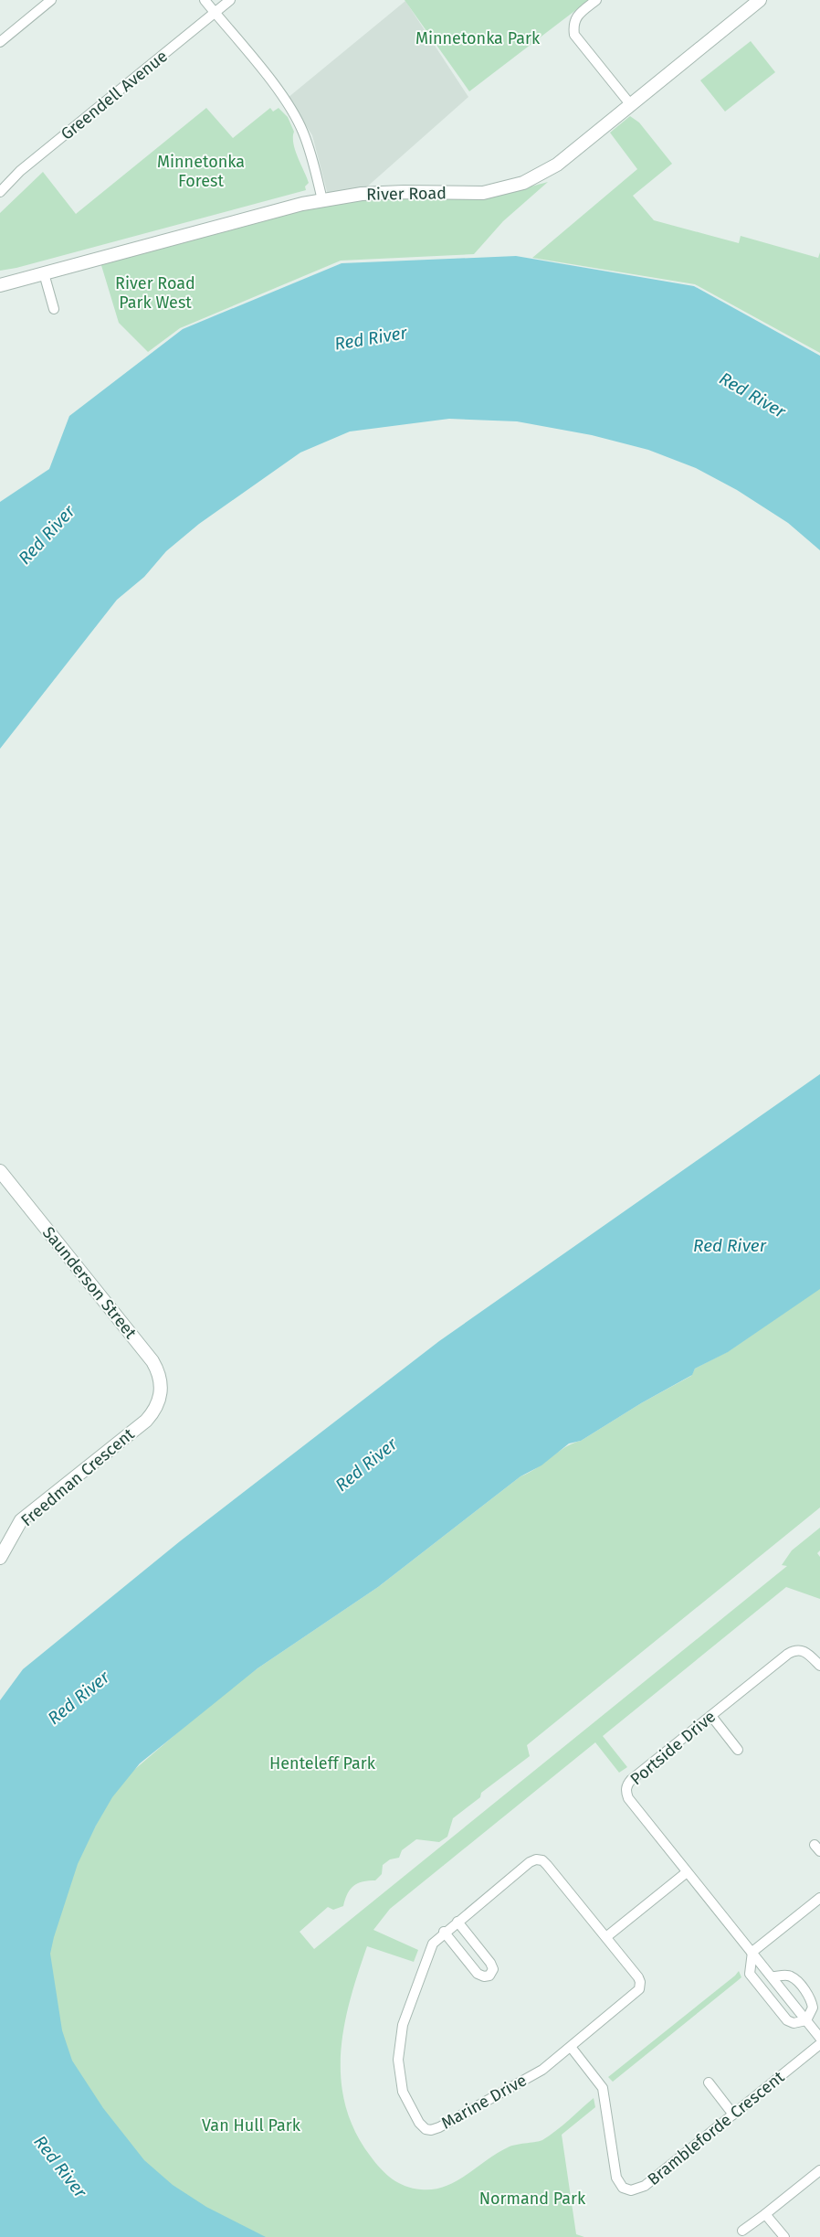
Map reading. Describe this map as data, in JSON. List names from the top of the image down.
{
  "streets": {
    "street": [
      "Greendell Avenue",
      "River Road",
      "Saunderson Street",
      "Freedman Crescent",
      "Portside Drive",
      "Marine Drive",
      "Brambleforde Crescent"
    ]
  },
  "crossings": [
    ["Saunderson Street", "Freedman Crescent"],
    ["Marine Drive", "Brambleforde Crescent"]
  ],
  "water": ["Red River"],
  "parks": [
    "Minnetonka Park",
    "Minnetonka Forest",
    "River Road Park West",
    "Henteleff Park",
    "Van Hull Park",
    "Normand Park"
  ]
}
